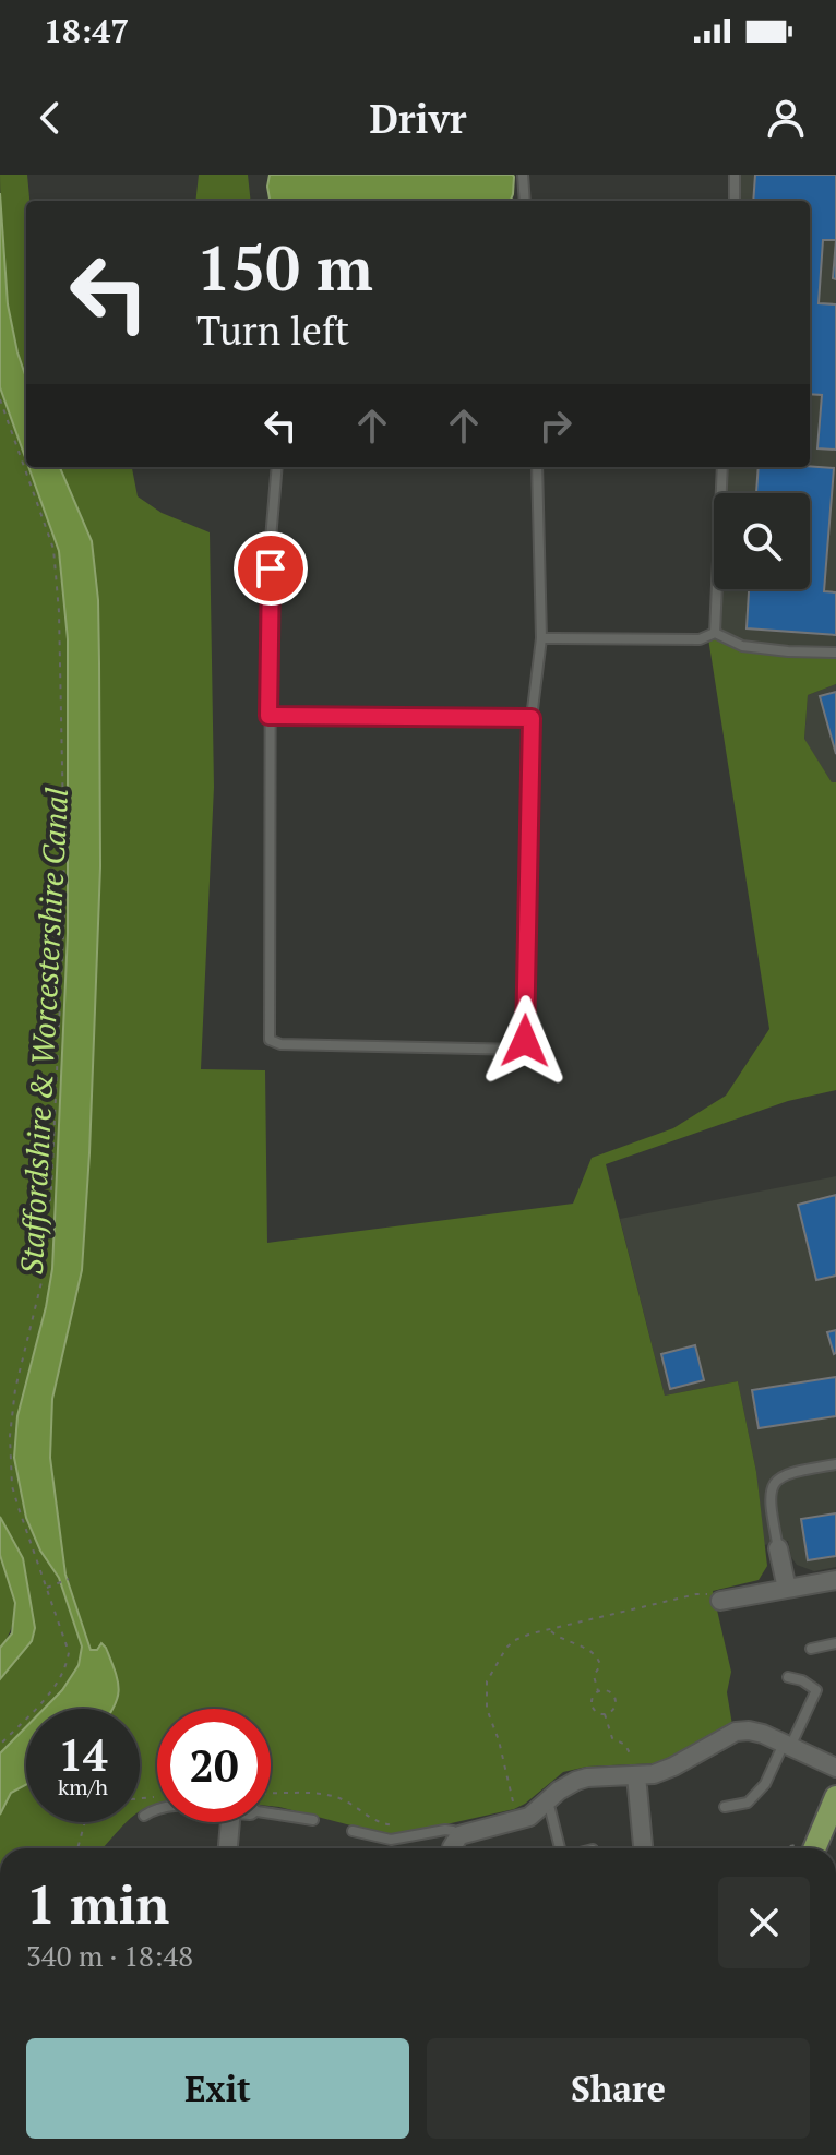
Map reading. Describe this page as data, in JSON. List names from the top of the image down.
{
  "water": ["Staffordshire & Worcestershire Canal"],
  "page": {
    "status": "18:47",
    "header": "Drivr",
    "turn": ["150 m", "Turn left"],
    "speed": "14 km/h",
    "limit": "20",
    "heading": ["1 min", "340 m · 18:48"],
    "buttons": ["Exit", "Share"]
  }
}
